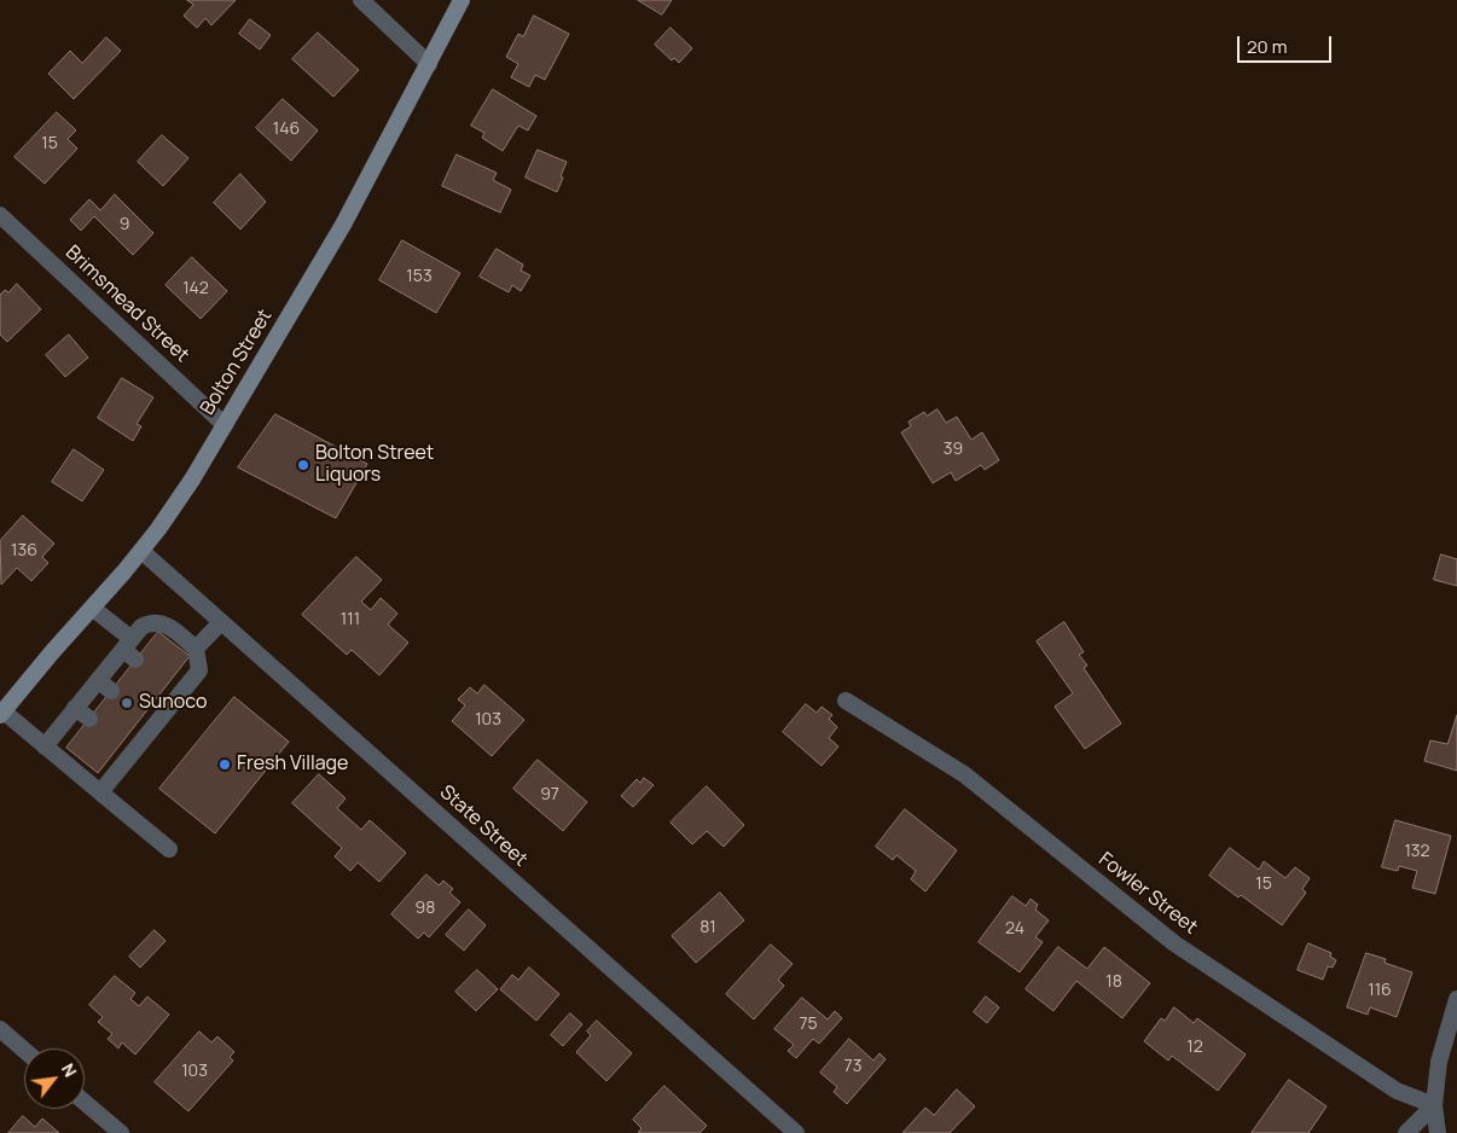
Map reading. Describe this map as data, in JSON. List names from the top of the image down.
{
  "streets": {
    "main road": ["Bolton Street"],
    "street": ["Brimsmead Street", "State Street", "Fowler Street"]
  },
  "crossings": [
    ["Brimsmead Street", "Bolton Street"],
    ["Bolton Street", "State Street"]
  ],
  "places": ["Bolton Street Liquors", "Sunoco", "Fresh Village"],
  "house_numbers": [
    "146",
    "15",
    "9",
    "153",
    "142",
    "39",
    "136",
    "111",
    "103",
    "97",
    "132",
    "15",
    "98",
    "81",
    "24",
    "18",
    "116",
    "75",
    "12",
    "73",
    "103"
  ],
  "scale_bar": "20 m",
  "north": "top right"
}
